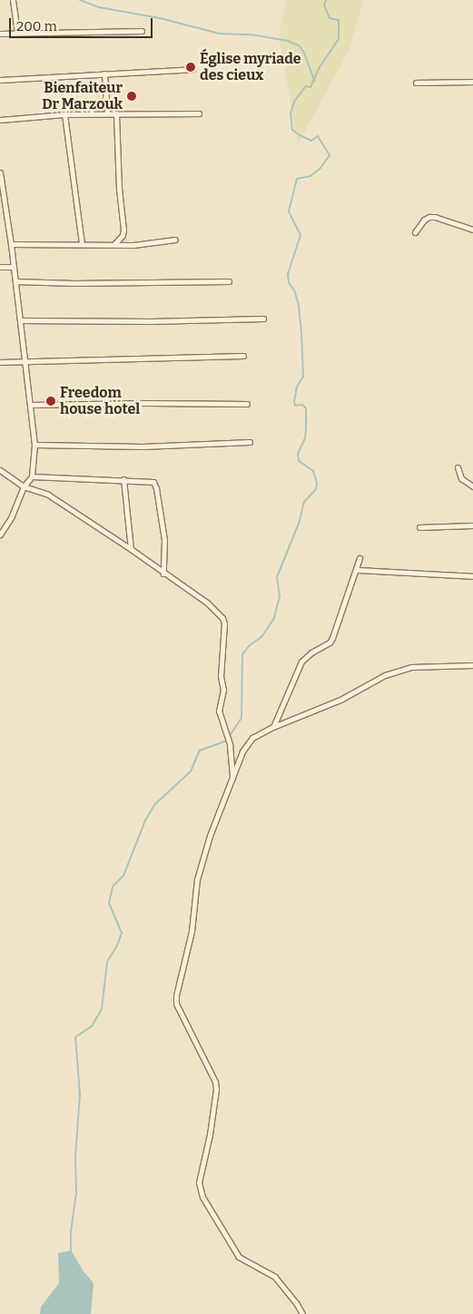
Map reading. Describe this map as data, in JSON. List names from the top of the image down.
{
  "places": ["Église myriade des cieux", "Bienfaiteur Dr Marzouk", "Freedom house hotel"],
  "scale_bar": "200 m"
}
